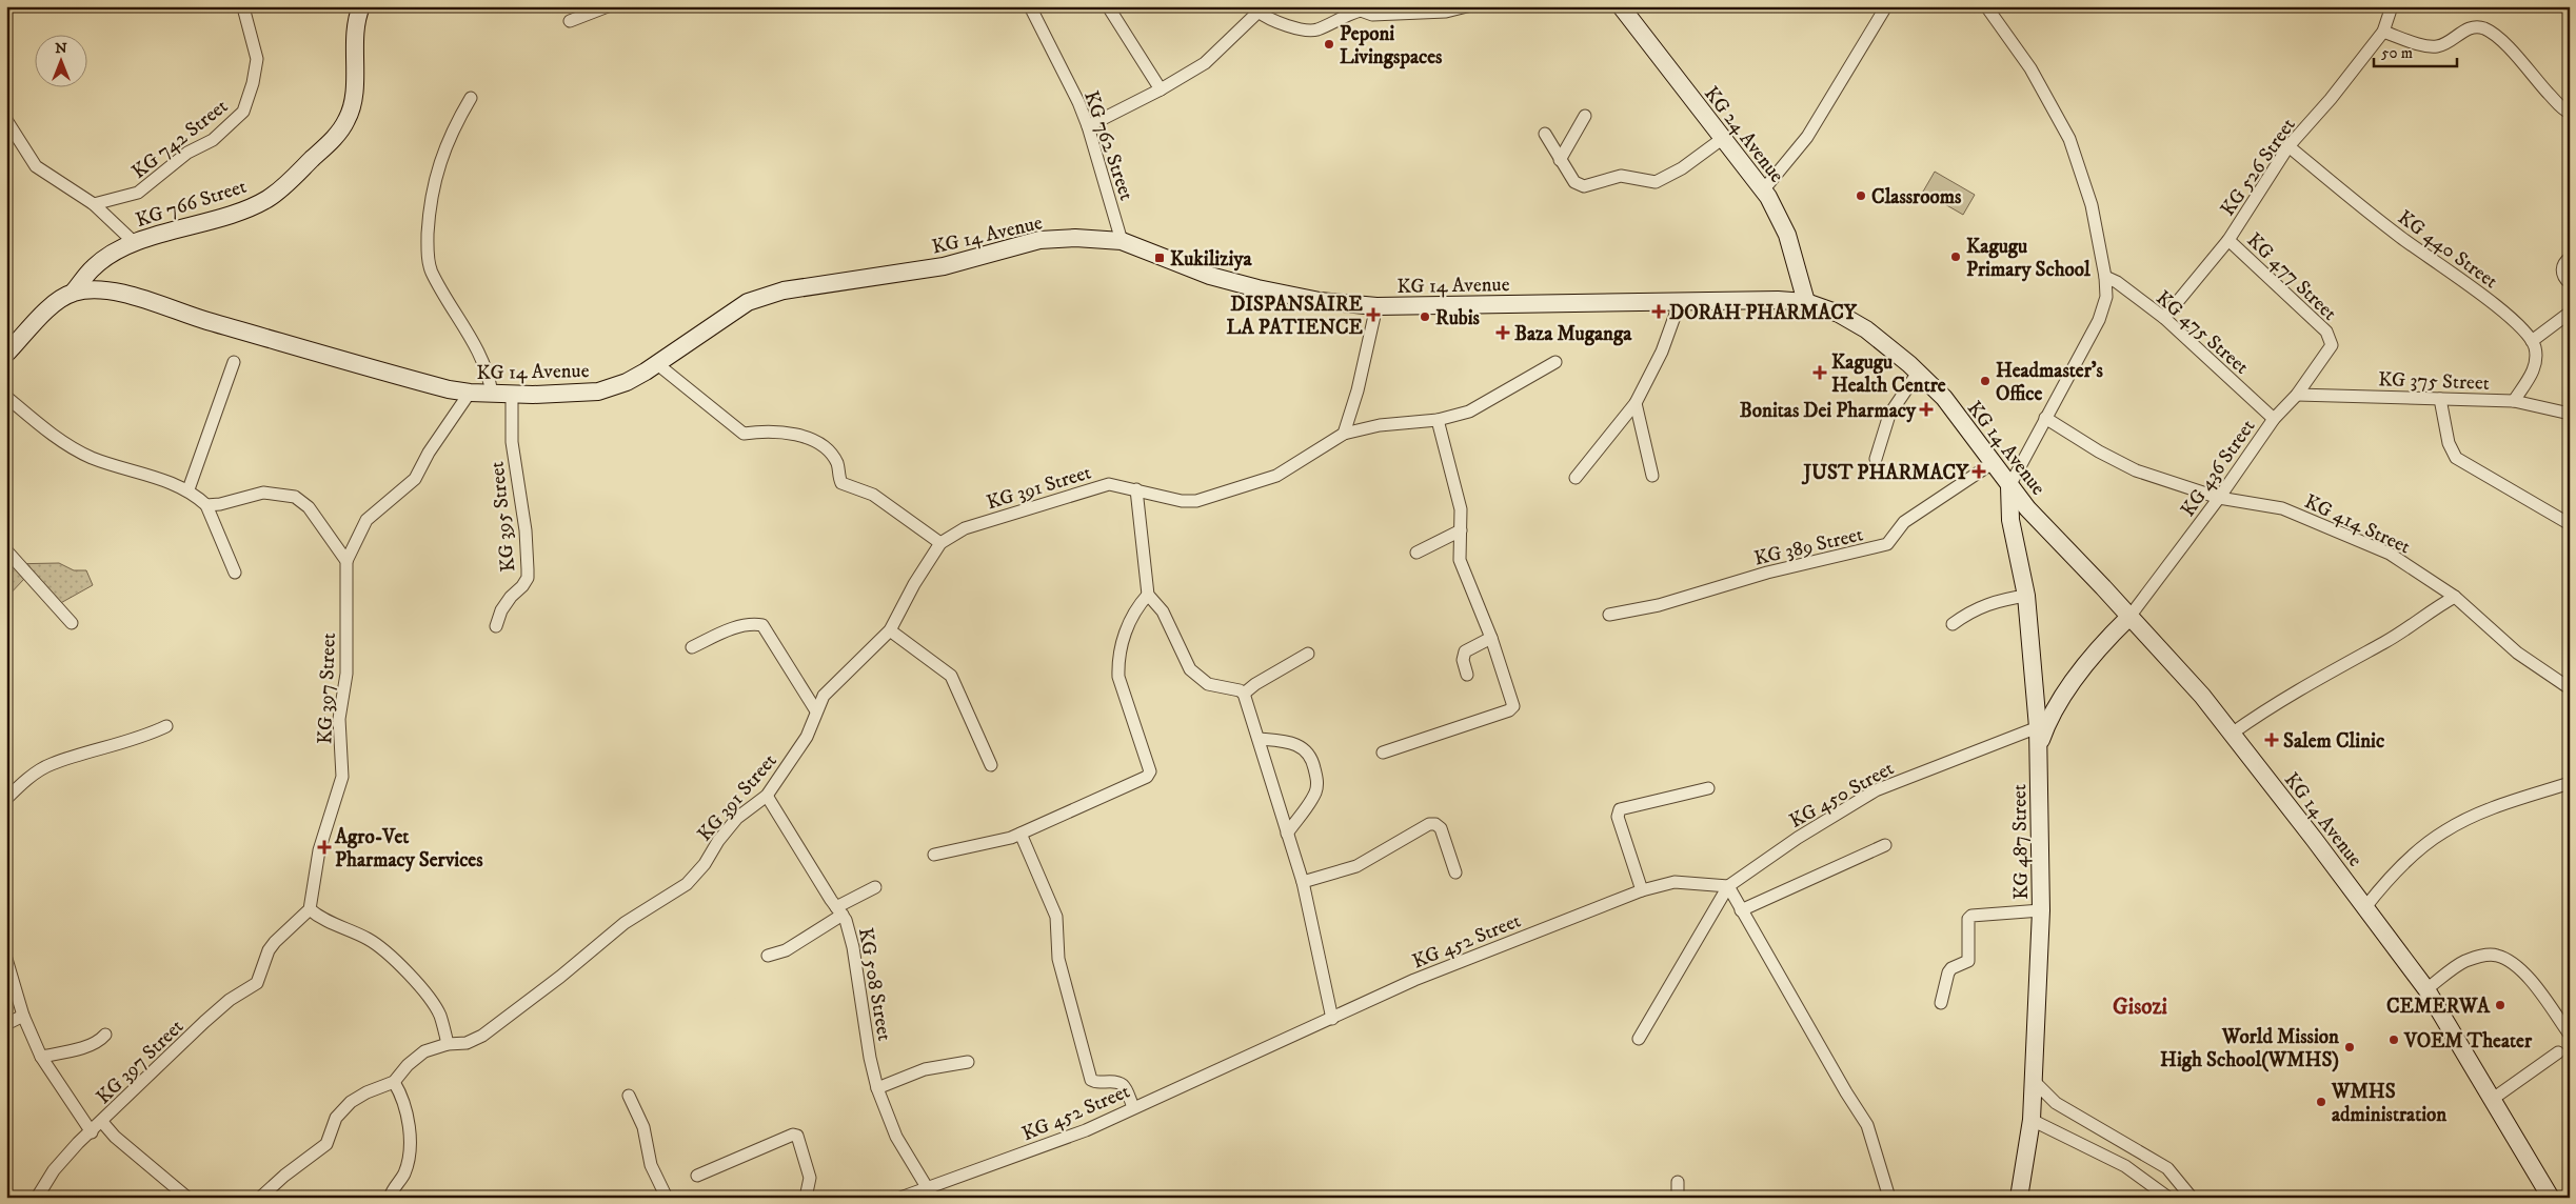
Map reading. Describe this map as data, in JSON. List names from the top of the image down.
{
  "streets": {
    "main road": [
      "KG 24 Avenue",
      "KG 766 Street",
      "KG 14 Avenue",
      "KG 487 Street"
    ],
    "street": [
      "KG 742 Street",
      "KG 762 Street",
      "KG 526 Street",
      "KG 440 Street",
      "KG 477 Street",
      "KG 475 Street",
      "KG 375 Street",
      "KG 436 Street",
      "KG 391 Street",
      "KG 395 Street",
      "KG 414 Street",
      "KG 389 Street",
      "KG 397 Street",
      "KG 450 Street",
      "KG 452 Street",
      "KG 508 Street"
    ]
  },
  "crossings": [
    ["KG 24 Avenue", "KG 14 Avenue"],
    ["KG 762 Street", "KG 14 Avenue"],
    ["KG 526 Street", "KG 440 Street"],
    ["KG 526 Street", "KG 477 Street"],
    ["KG 526 Street", "KG 475 Street"],
    ["KG 766 Street", "KG 14 Avenue"],
    ["KG 14 Avenue", "KG 436 Street"],
    ["KG 14 Avenue", "KG 395 Street"],
    ["KG 14 Avenue", "KG 389 Street"],
    ["KG 14 Avenue", "KG 487 Street"],
    ["KG 477 Street", "KG 436 Street"],
    ["KG 475 Street", "KG 436 Street"],
    ["KG 375 Street", "KG 436 Street"],
    ["KG 436 Street", "KG 414 Street"],
    ["KG 391 Street", "KG 508 Street"],
    ["KG 450 Street", "KG 487 Street"],
    ["KG 450 Street", "KG 452 Street"],
    ["KG 452 Street", "KG 508 Street"]
  ],
  "districts": ["Gisozi"],
  "places": {
    "other": [
      "Peponi Livingspaces",
      "Classrooms",
      "Kagugu Primary School",
      "Rubis",
      "Headmaster's Office",
      "CEMERWA",
      "VOEM Theater",
      "World Mission High School(WMHS)",
      "WMHS administration"
    ],
    "transit": ["Kukiliziya"],
    "health": [
      "DORAH PHARMACY",
      "DISPANSAIRE LA PATIENCE",
      "Baza Muganga",
      "Kagugu Health Centre",
      "Bonitas Dei Pharmacy",
      "JUST PHARMACY",
      "Salem Clinic",
      "Agro-Vet Pharmacy Services"
    ]
  },
  "scale_bar": "50 m",
  "north": "top"
}
